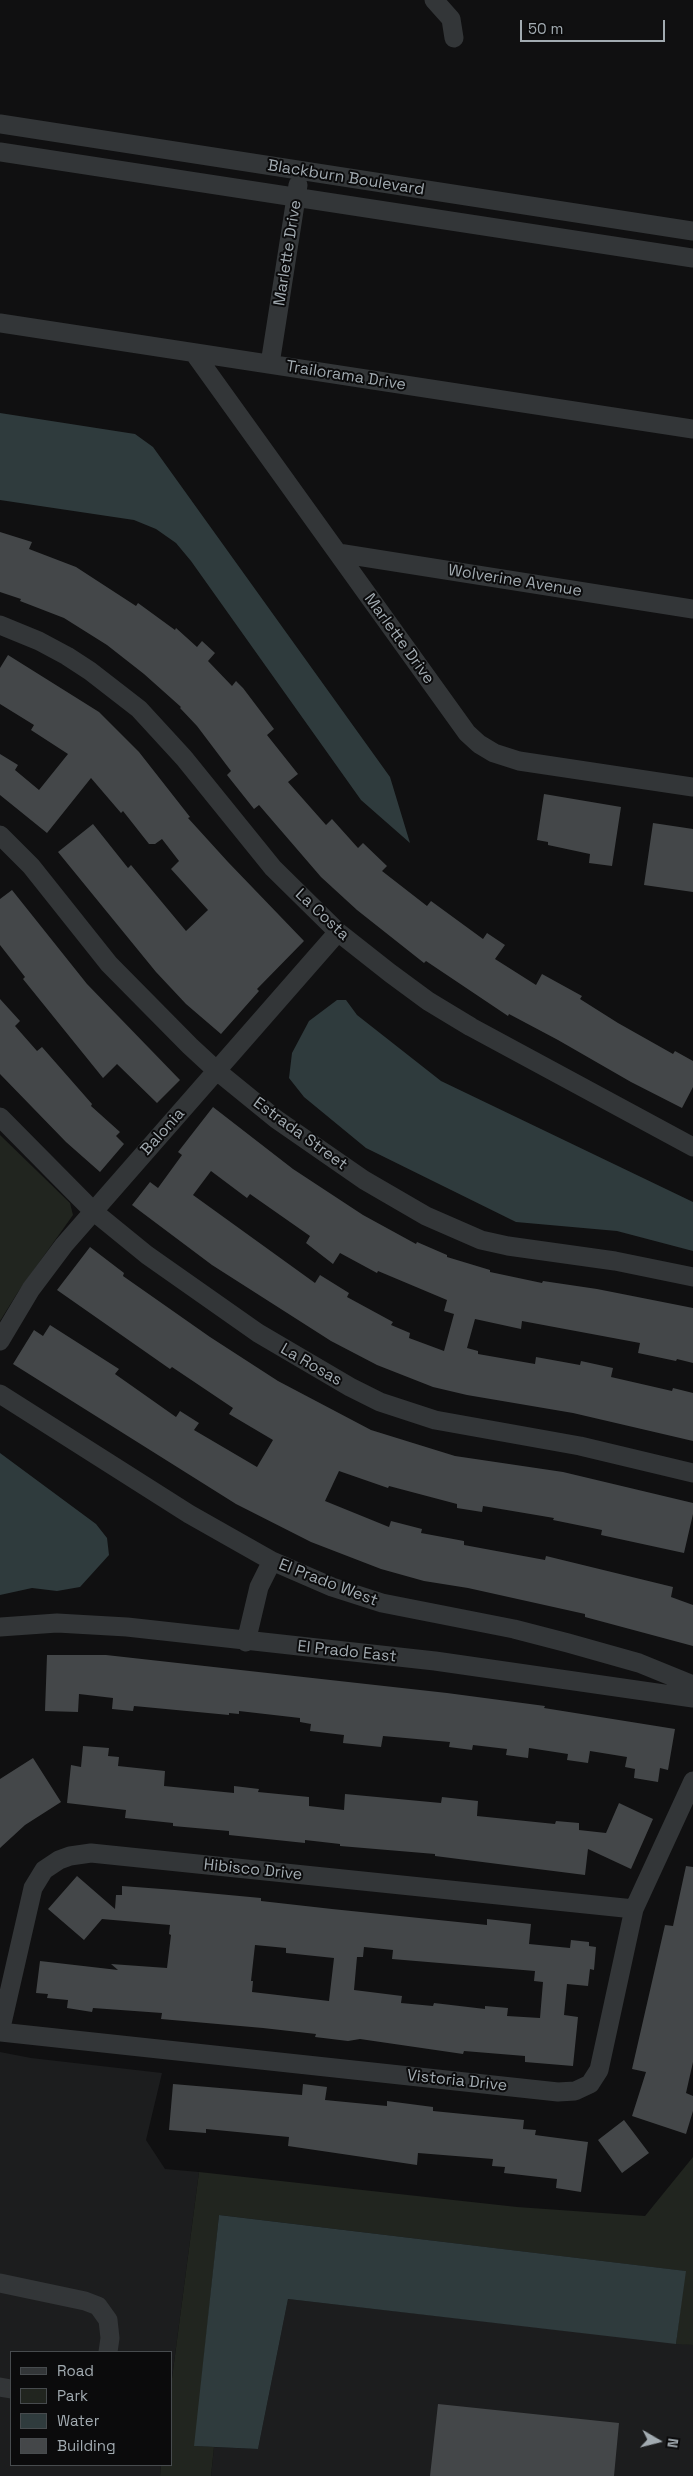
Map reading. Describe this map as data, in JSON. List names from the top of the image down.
{
  "streets": {
    "street": [
      "Blackburn Boulevard",
      "Marlette Drive",
      "Trailorama Drive",
      "Wolverine Avenue",
      "La Costa",
      "Balonia",
      "Estrada Street",
      "La Rosas",
      "El Prado West",
      "El Prado East",
      "Hibisco Drive",
      "Vistoria Drive"
    ]
  },
  "crossings": [
    ["Blackburn Boulevard", "Marlette Drive"],
    ["Marlette Drive", "Trailorama Drive"],
    ["Marlette Drive", "Wolverine Avenue"],
    ["La Costa", "Balonia"],
    ["Balonia", "Estrada Street"],
    ["Balonia", "La Rosas"],
    ["Hibisco Drive", "Vistoria Drive"]
  ],
  "legend": [
    "Road",
    "Park",
    "Water",
    "Building"
  ],
  "scale_bar": "50 m",
  "north": "right"
}
